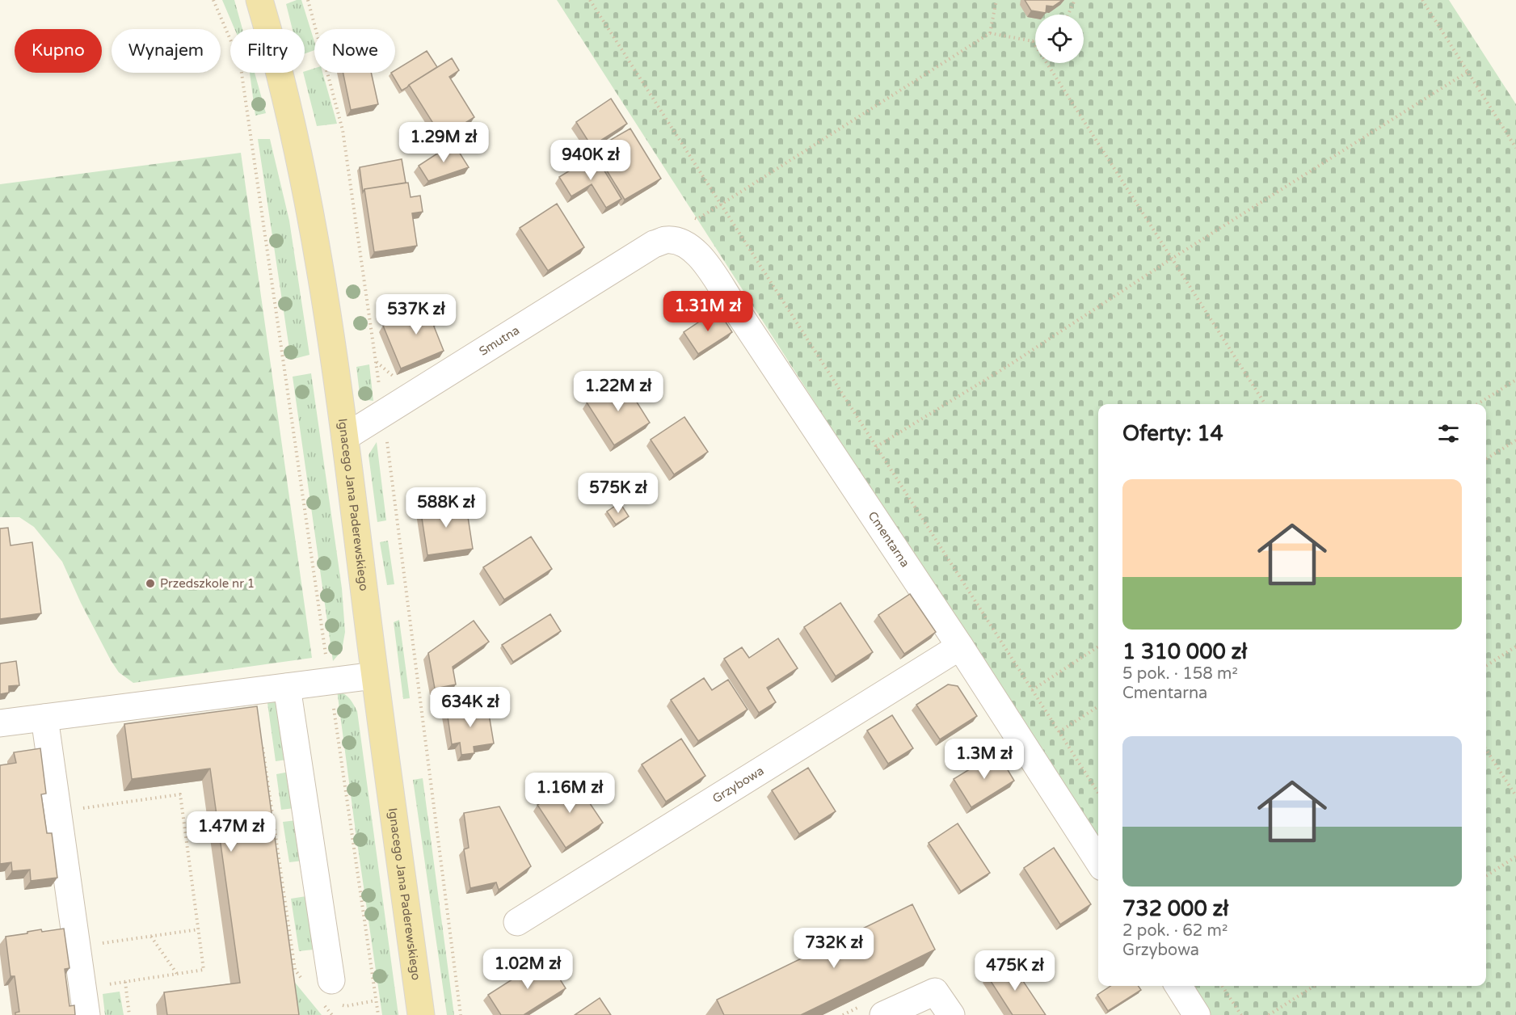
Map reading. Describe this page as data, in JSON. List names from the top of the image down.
{
  "streets": {
    "main road": ["Ignacego Jana Paderewskiego"],
    "street": ["Smutna", "Cmentarna", "Grzybowa"]
  },
  "crossings": [
    ["Smutna", "Ignacego Jana Paderewskiego"],
    ["Smutna", "Cmentarna"],
    ["Cmentarna", "Grzybowa"]
  ],
  "places": ["Przedszkole nr 1"],
  "page": {
    "chip": [
      "Kupno",
      "Wynajem",
      "Filtry",
      "Nowe"
    ],
    "price": [
      "1.29M zł",
      "940K zł",
      "1.31M zł",
      "537K zł",
      "1.22M zł",
      "575K zł",
      "588K zł",
      "634K zł",
      "1.3M zł",
      "1.16M zł",
      "1.47M zł",
      "732K zł",
      "1.02M zł",
      "475K zł"
    ],
    "heading": "Oferty: 14",
    "list": [
      {
        "name": "1 310 000 zł",
        "note": "5 pok. · 158 m² · Cmentarna"
      },
      {
        "name": "732 000 zł",
        "note": "2 pok. · 62 m² · Grzybowa"
      }
    ]
  }
}
